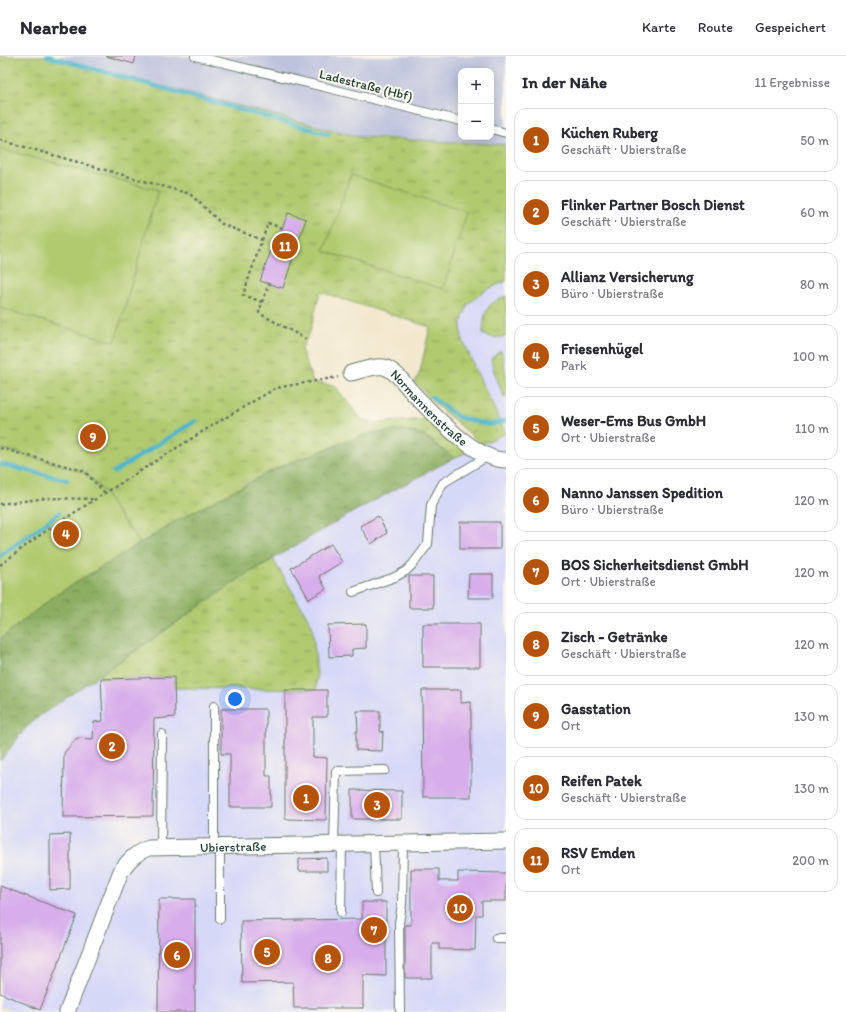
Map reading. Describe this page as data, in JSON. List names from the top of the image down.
{
  "streets": {
    "street": ["Normannenstraße", "Ubierstraße"],
    "lane": ["Ladestraße (Hbf)"]
  },
  "page": {
    "header": "Nearbee",
    "nav": ["Karte", "Route", "Gespeichert"],
    "heading": ["In der Nähe", "11 Ergebnisse"],
    "map_buttons": ["+", "−"],
    "list": [
      {
        "mark": "1",
        "name": "Küchen Ruberg",
        "note": "Geschäft · Ubierstraße",
        "value": "50 m"
      },
      {
        "mark": "2",
        "name": "Flinker Partner Bosch Dienst",
        "note": "Geschäft · Ubierstraße",
        "value": "60 m"
      },
      {
        "mark": "3",
        "name": "Allianz Versicherung",
        "note": "Büro · Ubierstraße",
        "value": "80 m"
      },
      {
        "mark": "4",
        "name": "Friesenhügel",
        "note": "Park",
        "value": "100 m"
      },
      {
        "mark": "5",
        "name": "Weser-Ems Bus GmbH",
        "note": "Ort · Ubierstraße",
        "value": "110 m"
      },
      {
        "mark": "6",
        "name": "Nanno Janssen Spedition",
        "note": "Büro · Ubierstraße",
        "value": "120 m"
      },
      {
        "mark": "7",
        "name": "BOS Sicherheitsdienst GmbH",
        "note": "Ort · Ubierstraße",
        "value": "120 m"
      },
      {
        "mark": "8",
        "name": "Zisch - Getränke",
        "note": "Geschäft · Ubierstraße",
        "value": "120 m"
      },
      {
        "mark": "9",
        "name": "Gasstation",
        "note": "Ort",
        "value": "130 m"
      },
      {
        "mark": "10",
        "name": "Reifen Patek",
        "note": "Geschäft · Ubierstraße",
        "value": "130 m"
      },
      {
        "mark": "11",
        "name": "RSV Emden",
        "note": "Ort",
        "value": "200 m"
      }
    ],
    "pins": [
      "11",
      "9",
      "4",
      "2",
      "1",
      "3",
      "10",
      "7",
      "5",
      "6",
      "8"
    ]
  }
}
